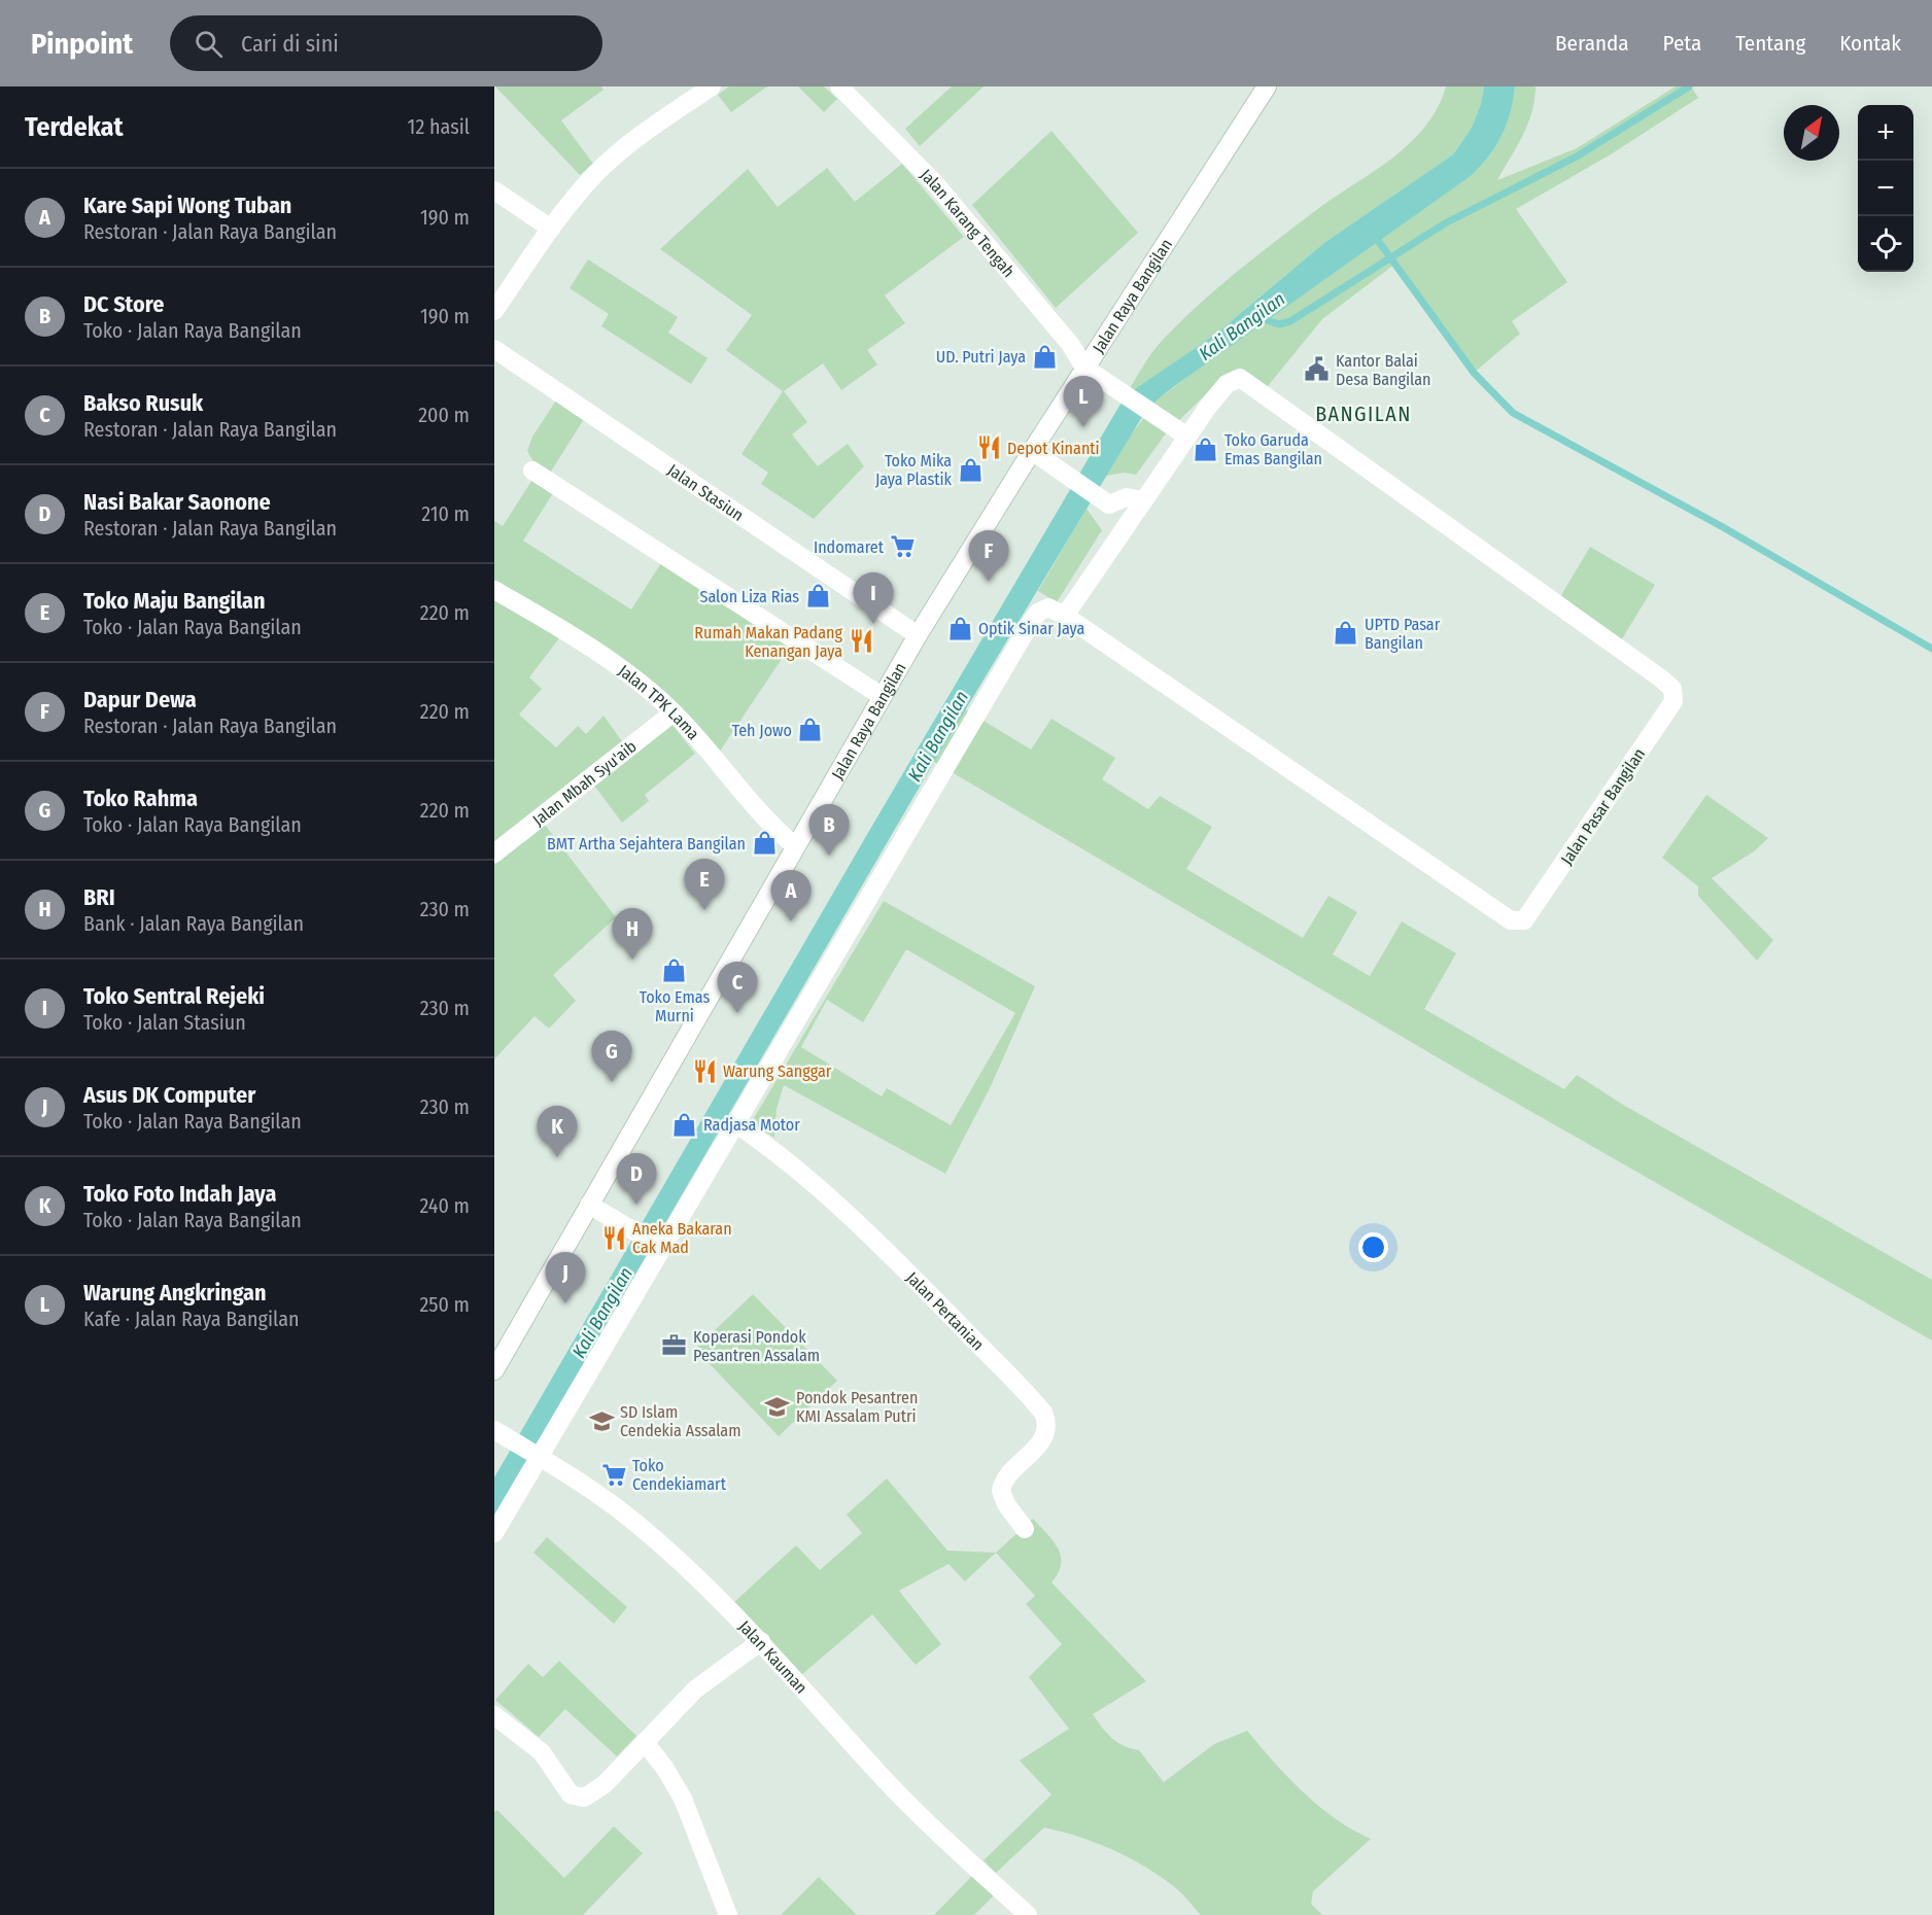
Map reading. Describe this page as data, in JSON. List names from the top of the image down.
{
  "streets": {
    "street": [
      "Jalan Karang Tengah",
      "Jalan Raya Bangilan",
      "Jalan Stasiun",
      "Jalan TPK Lama",
      "Jalan Mbah Syu'aib",
      "Jalan Pasar Bangilan",
      "Jalan Pertanian",
      "Jalan Kauman"
    ]
  },
  "crossings": [
    ["Jalan Karang Tengah", "Jalan Raya Bangilan"],
    ["Jalan Raya Bangilan", "Jalan Stasiun"],
    ["Jalan Raya Bangilan", "Jalan TPK Lama"],
    ["Jalan TPK Lama", "Jalan Mbah Syu'aib"]
  ],
  "districts": ["BANGILAN"],
  "water": ["Kali Bangilan"],
  "places": {
    "shop": [
      "UD. Putri Jaya",
      "Toko Garuda Emas Bangilan",
      "Toko Mika Jaya Plastik",
      "Salon Liza Rias",
      "Optik Sinar Jaya",
      "UPTD Pasar Bangilan",
      "Teh Jowo",
      "BMT Artha Sejahtera Bangilan",
      "Toko Emas Murni",
      "Radjasa Motor"
    ],
    "public building": ["Kantor Balai Desa Bangilan"],
    "restaurant": [
      "Depot Kinanti",
      "Rumah Makan Padang Kenangan Jaya",
      "Warung Sanggar",
      "Aneka Bakaran Cak Mad"
    ],
    "supermarket": ["Indomaret", "Toko Cendekiamart"],
    "office": ["Koperasi Pondok Pesantren Assalam"],
    "school or university": ["Pondok Pesantren KMI Assalam Putri", "SD Islam Cendekia Assalam"]
  },
  "north": "top right",
  "page": {
    "header": "Pinpoint",
    "search": "Cari di sini",
    "nav": [
      "Beranda",
      "Peta",
      "Tentang",
      "Kontak"
    ],
    "heading": ["Terdekat", "12 hasil"],
    "map_buttons": ["+", "−"],
    "list": [
      {
        "mark": "A",
        "name": "Kare Sapi Wong Tuban",
        "note": "Restoran · Jalan Raya Bangilan",
        "value": "190 m"
      },
      {
        "mark": "B",
        "name": "DC Store",
        "note": "Toko · Jalan Raya Bangilan",
        "value": "190 m"
      },
      {
        "mark": "C",
        "name": "Bakso Rusuk",
        "note": "Restoran · Jalan Raya Bangilan",
        "value": "200 m"
      },
      {
        "mark": "D",
        "name": "Nasi Bakar Saonone",
        "note": "Restoran · Jalan Raya Bangilan",
        "value": "210 m"
      },
      {
        "mark": "E",
        "name": "Toko Maju Bangilan",
        "note": "Toko · Jalan Raya Bangilan",
        "value": "220 m"
      },
      {
        "mark": "F",
        "name": "Dapur Dewa",
        "note": "Restoran · Jalan Raya Bangilan",
        "value": "220 m"
      },
      {
        "mark": "G",
        "name": "Toko Rahma",
        "note": "Toko · Jalan Raya Bangilan",
        "value": "220 m"
      },
      {
        "mark": "H",
        "name": "BRI",
        "note": "Bank · Jalan Raya Bangilan",
        "value": "230 m"
      },
      {
        "mark": "I",
        "name": "Toko Sentral Rejeki",
        "note": "Toko · Jalan Stasiun",
        "value": "230 m"
      },
      {
        "mark": "J",
        "name": "Asus DK Computer",
        "note": "Toko · Jalan Raya Bangilan",
        "value": "230 m"
      },
      {
        "mark": "K",
        "name": "Toko Foto Indah Jaya",
        "note": "Toko · Jalan Raya Bangilan",
        "value": "240 m"
      },
      {
        "mark": "L",
        "name": "Warung Angkringan",
        "note": "Kafe · Jalan Raya Bangilan",
        "value": "250 m"
      }
    ],
    "pins": [
      "L",
      "F",
      "I",
      "B",
      "E",
      "A",
      "H",
      "C",
      "G",
      "K",
      "D",
      "J"
    ]
  }
}
